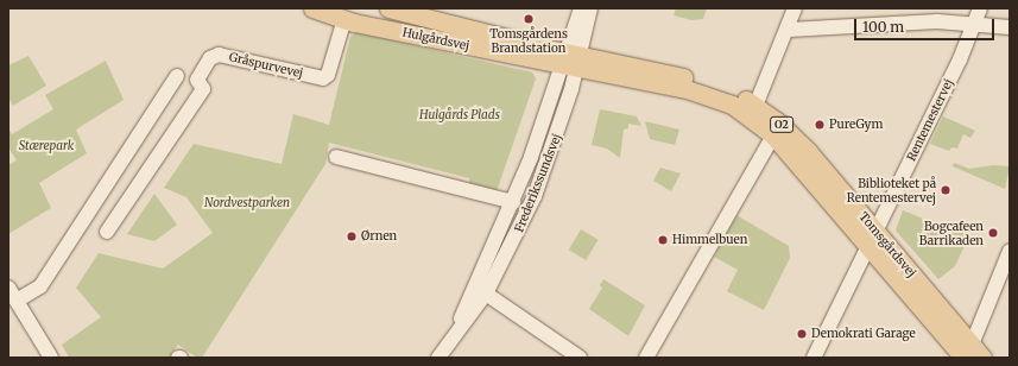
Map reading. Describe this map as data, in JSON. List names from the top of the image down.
{
  "streets": {
    "main road": ["Hulgårdsvej", "O2", "Tomsgårdsvej"],
    "street": ["Gråspurvevej", "Rentemestervej", "Frederikssundsvej"]
  },
  "crossings": [
    ["Hulgårdsvej", "Gråspurvevej"],
    ["Hulgårdsvej", "Frederikssundsvej"],
    ["Hulgårdsvej", "Tomsgårdsvej"],
    ["Rentemestervej", "Tomsgårdsvej"],
    ["Frederikssundsvej", "Tomsgårdsvej"]
  ],
  "parks": ["Hulgårds Plads", "Stærepark", "Nordvestparken"],
  "places": [
    "Tomsgårdens Brandstation",
    "PureGym",
    "Biblioteket på Rentemestervej",
    "Bogcafeen Barrikaden",
    "Ørnen",
    "Himmelbuen",
    "Demokrati Garage"
  ],
  "scale_bar": "100 m"
}
